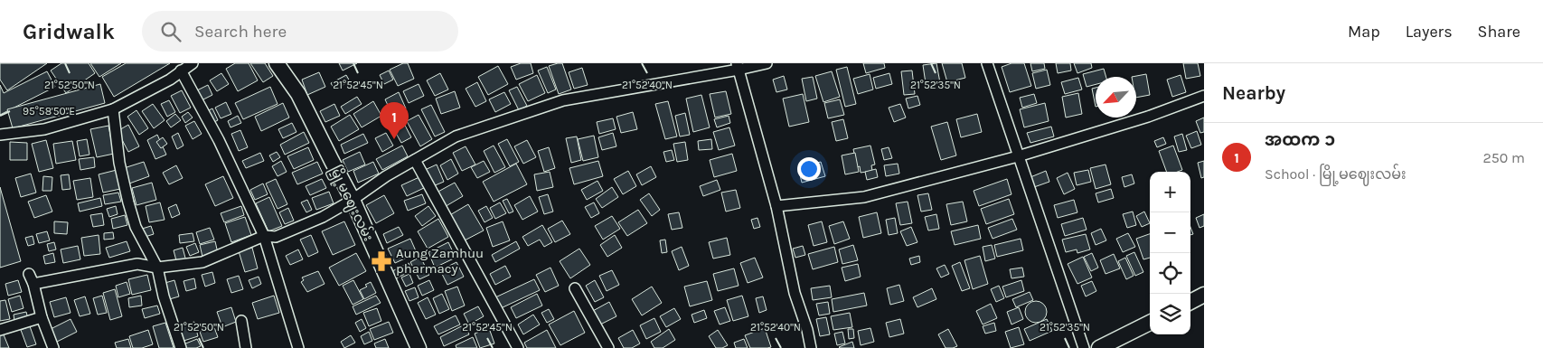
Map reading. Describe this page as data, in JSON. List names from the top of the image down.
{
  "streets": {
    "main road": ["မြို့မဈေးလမ်း"]
  },
  "places": {
    "pharmacy": ["Aung Zamhuu pharmacy"]
  },
  "north": "bottom left",
  "page": {
    "header": "Gridwalk",
    "search": "Search here",
    "nav": ["Map", "Layers", "Share"],
    "heading": "Nearby",
    "pins": "1",
    "list": [
      {
        "mark": "1",
        "name": "အထက ၁",
        "note": "School · မြို့မဈေးလမ်း",
        "value": "250 m"
      }
    ],
    "map_buttons": ["+", "−"]
  },
  "coordinates": [
    "21°52'50\"N",
    "21°52'45\"N",
    "21°52'40\"N",
    "21°52'35\"N",
    "95°58'50\"E"
  ]
}
